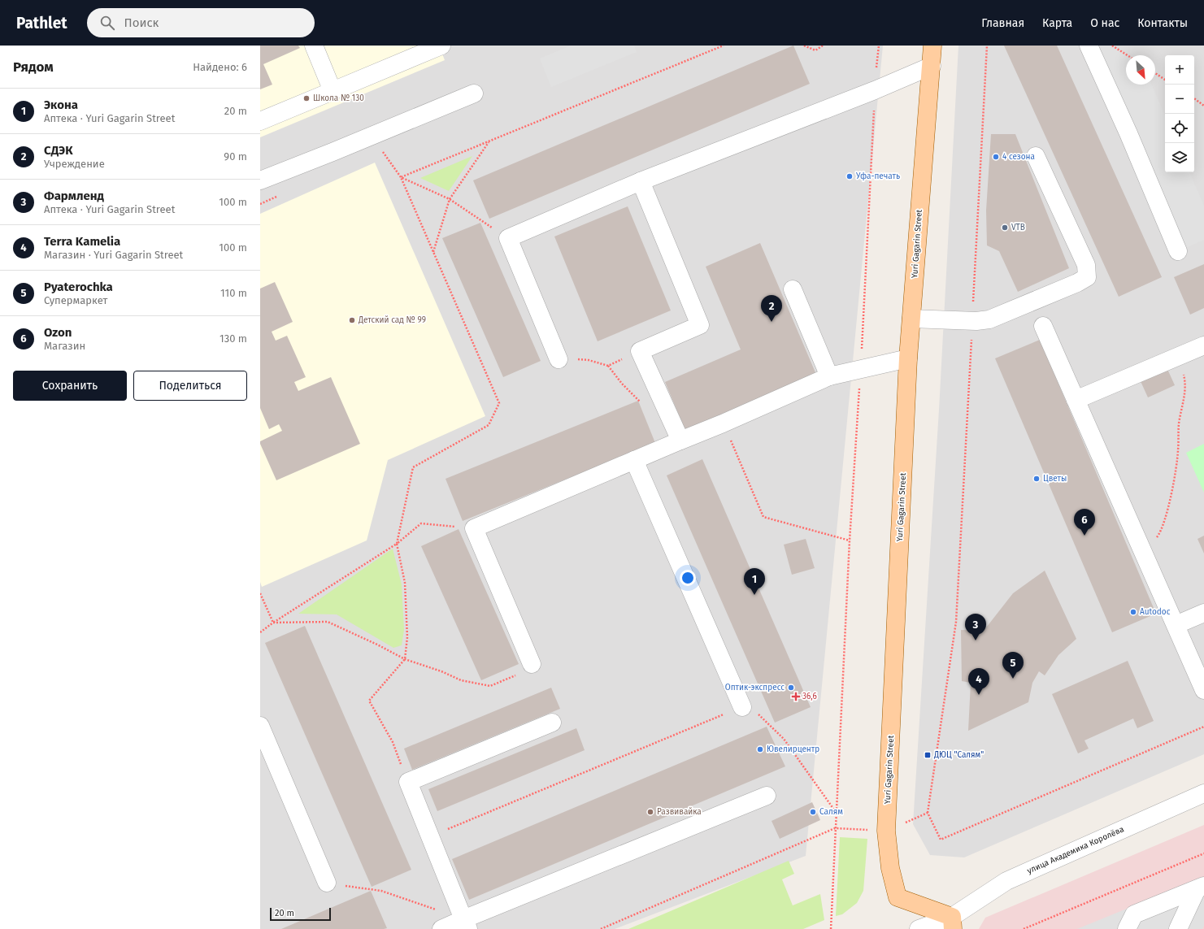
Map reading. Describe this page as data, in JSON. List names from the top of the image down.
{
  "streets": {
    "main road": ["Yuri Gagarin Street"],
    "street": ["улица Академика Королёва"]
  },
  "crossings": [
    ["Yuri Gagarin Street", "улица Академика Королёва"]
  ],
  "places": {
    "other": [
      "Школа № 130",
      "4 сезона",
      "Уфа-печать",
      "VTB",
      "Детский сад № 99",
      "Цветы",
      "Autodoc",
      "Оптик-экспресс",
      "Ювелирцентр",
      "Развивайка",
      "Салям"
    ],
    "health": ["36,6"],
    "transit": ["ДЮЦ \"Салям\""]
  },
  "scale_bar": "20 m",
  "north": "bottom right",
  "page": {
    "header": "Pathlet",
    "search": "Поиск",
    "nav": [
      "Главная",
      "Карта",
      "О нас",
      "Контакты"
    ],
    "heading": ["Рядом", "Найдено: 6"],
    "map_buttons": ["+", "−"],
    "list": [
      {
        "mark": "1",
        "name": "Экона",
        "note": "Аптека · Yuri Gagarin Street",
        "value": "20 m"
      },
      {
        "mark": "2",
        "name": "СДЭК",
        "note": "Учреждение",
        "value": "90 m"
      },
      {
        "mark": "3",
        "name": "Фармленд",
        "note": "Аптека · Yuri Gagarin Street",
        "value": "100 m"
      },
      {
        "mark": "4",
        "name": "Terra Kamelia",
        "note": "Магазин · Yuri Gagarin Street",
        "value": "100 m"
      },
      {
        "mark": "5",
        "name": "Pyaterochka",
        "note": "Супермаркет",
        "value": "110 m"
      },
      {
        "mark": "6",
        "name": "Ozon",
        "note": "Магазин",
        "value": "130 m"
      }
    ],
    "pins": [
      "2",
      "6",
      "1",
      "3",
      "5",
      "4"
    ],
    "buttons": ["Сохранить", "Поделиться"],
    "scale": "20 m"
  }
}
